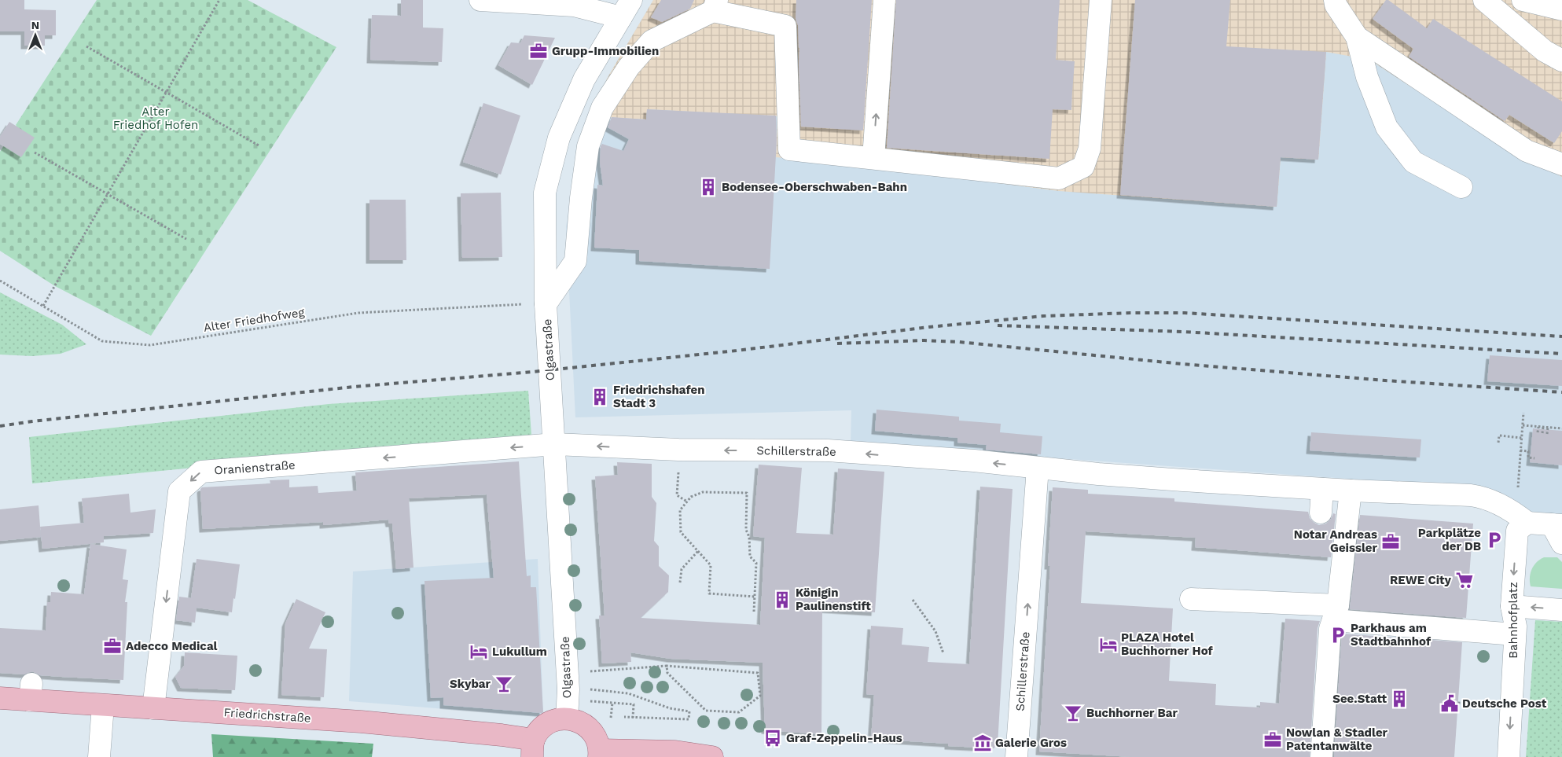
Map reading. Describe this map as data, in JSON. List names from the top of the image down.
{
  "streets": {
    "main road": ["Friedrichstraße"],
    "street": [
      "Olgastraße",
      "Schillerstraße",
      "Oranienstraße",
      "Bahnhofplatz"
    ],
    "path": ["Alter Friedhofweg"]
  },
  "crossings": [
    ["Alter Friedhofweg", "Olgastraße"],
    ["Olgastraße", "Schillerstraße"],
    ["Olgastraße", "Oranienstraße"],
    ["Olgastraße", "Friedrichstraße"],
    ["Schillerstraße", "Oranienstraße"],
    ["Schillerstraße", "Bahnhofplatz"],
    ["Oranienstraße", "Friedrichstraße"]
  ],
  "parks": ["Alter Friedhof Hofen"],
  "places": {
    "office": [
      "Grupp-Immobilien",
      "Notar Andreas Geissler",
      "Adecco Medical",
      "Nowlan & Stadler Patentanwälte"
    ],
    "building": [
      "Bodensee-Oberschwaben-Bahn",
      "Friedrichshafen Stadt 3",
      "Königin Paulinenstift",
      "See.Statt"
    ],
    "parking": ["Parkplätze der DB", "Parkhaus am Stadtbahnhof"],
    "supermarket": ["REWE City"],
    "hotel": ["PLAZA Hotel Buchhorner Hof", "Lukullum"],
    "bar": ["Skybar", "Buchhorner Bar"],
    "public building": ["Deutsche Post"],
    "bus stop": ["Graf-Zeppelin-Haus"],
    "museum": ["Galerie Gros"]
  },
  "north": "top"
}
